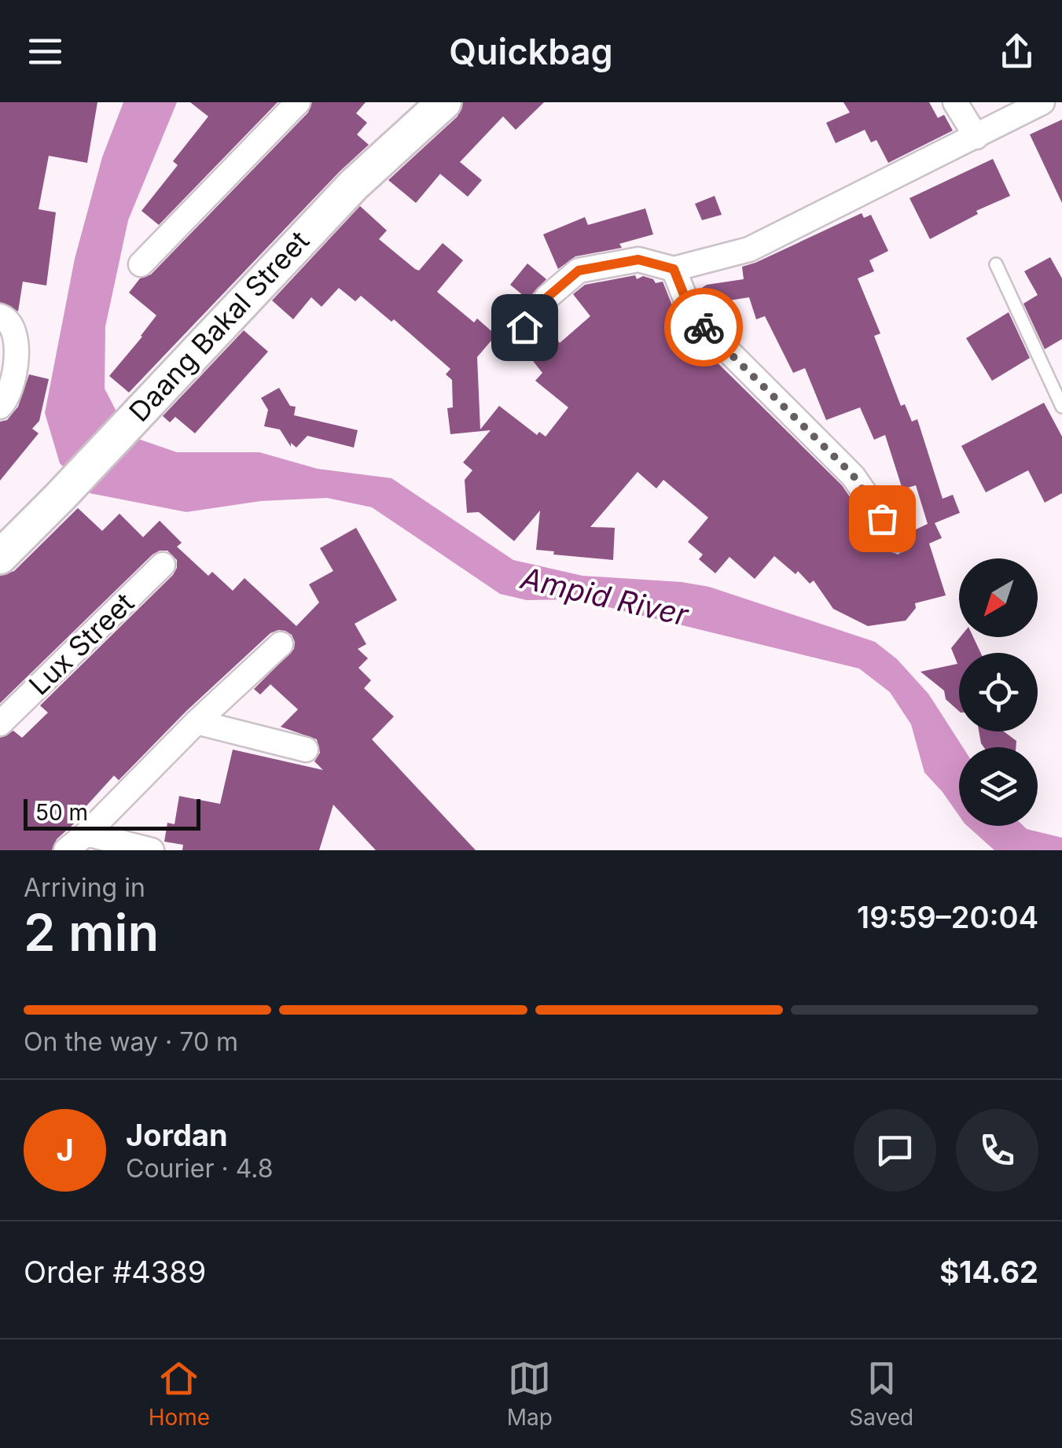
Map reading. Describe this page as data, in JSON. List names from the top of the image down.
{
  "streets": {
    "street": ["Daang Bakal Street", "Lux Street"]
  },
  "water": ["Ampid River"],
  "scale_bar": "50 m",
  "north": "bottom left",
  "page": {
    "header": "Quickbag",
    "scale": "50 m",
    "heading": ["2 min", "Arriving in", "19:59–20:04"],
    "panel": [
      "Jordan",
      "Courier · 4.8",
      "Order #4389",
      "$14.62"
    ],
    "bar": "On the way · 70 m",
    "round": "J",
    "tabs": ["Home", "Map", "Saved"]
  }
}
